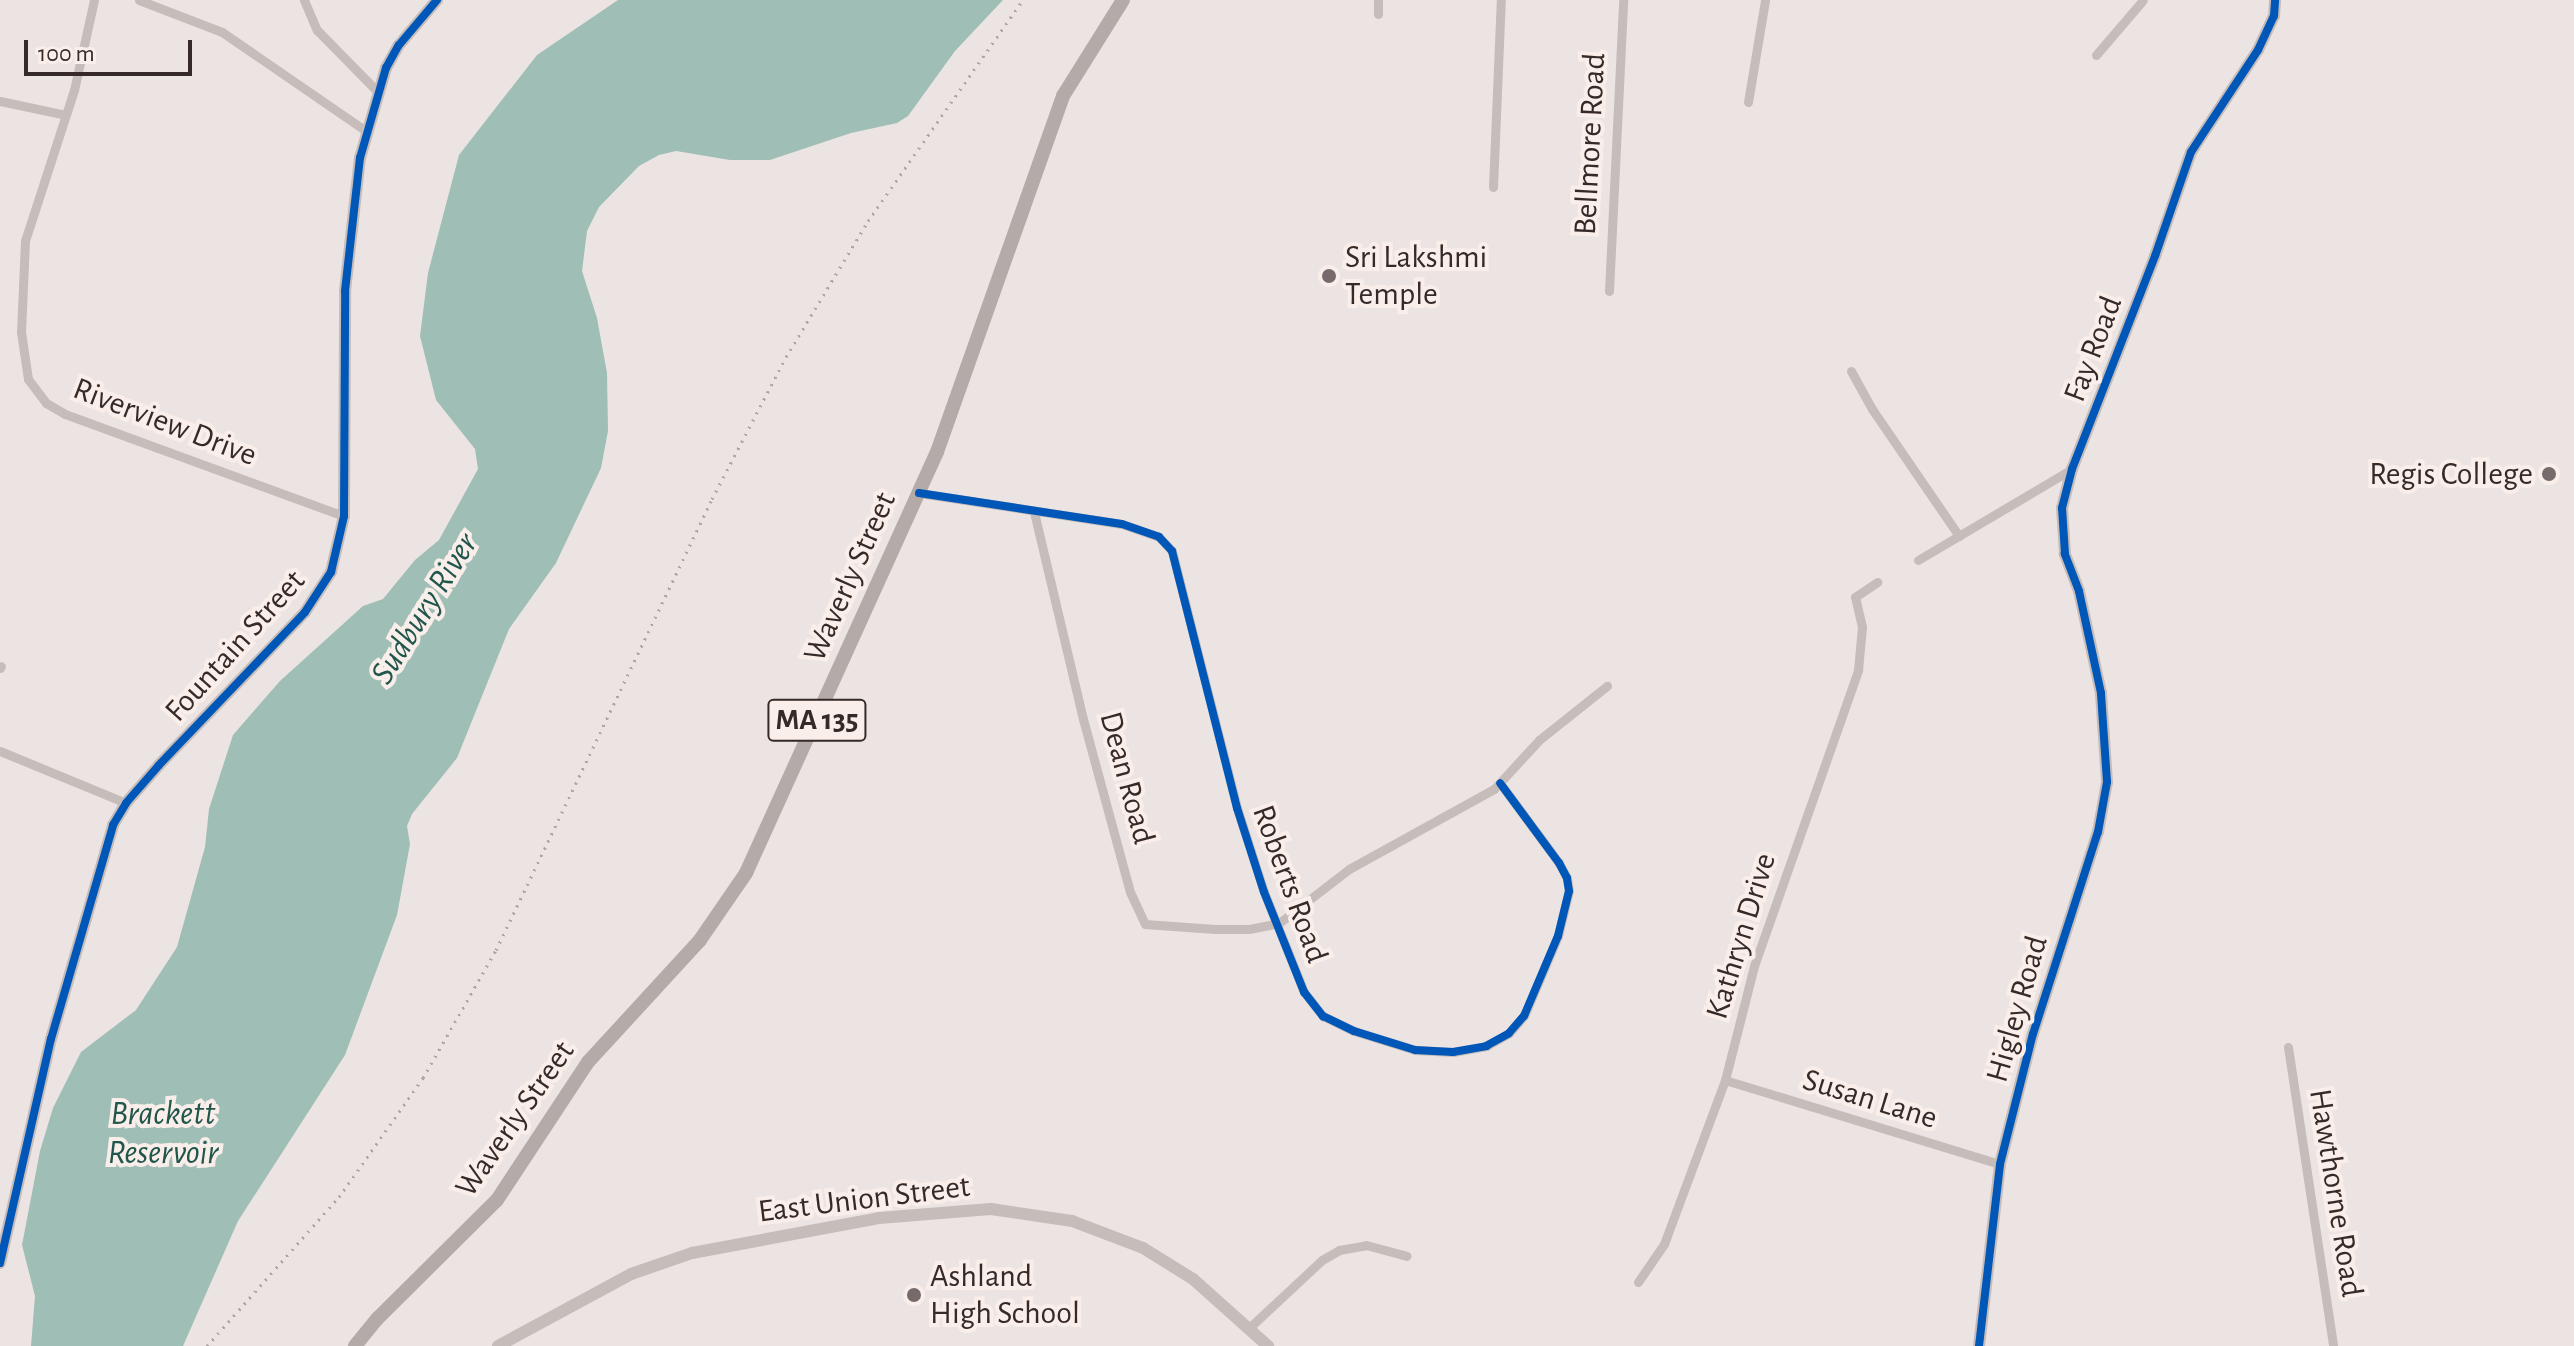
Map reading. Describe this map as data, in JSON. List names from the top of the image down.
{
  "streets": {
    "main road": ["Waverly Street", "MA 135"],
    "street": [
      "Bellmore Road",
      "Fay Road",
      "Riverview Drive",
      "Fountain Street",
      "Dean Road",
      "Roberts Road",
      "Kathryn Drive",
      "Higley Road",
      "Susan Lane",
      "Hawthorne Road",
      "East Union Street"
    ]
  },
  "crossings": [
    ["Fay Road", "Higley Road"],
    ["Riverview Drive", "Fountain Street"],
    ["Waverly Street", "Roberts Road"],
    ["Dean Road", "Roberts Road"],
    ["Kathryn Drive", "Susan Lane"],
    ["Higley Road", "Susan Lane"]
  ],
  "water": ["Sudbury River", "Brackett Reservoir"],
  "places": ["Sri Lakshmi Temple", "Regis College", "Ashland High School"],
  "scale_bar": "100 m"
}
